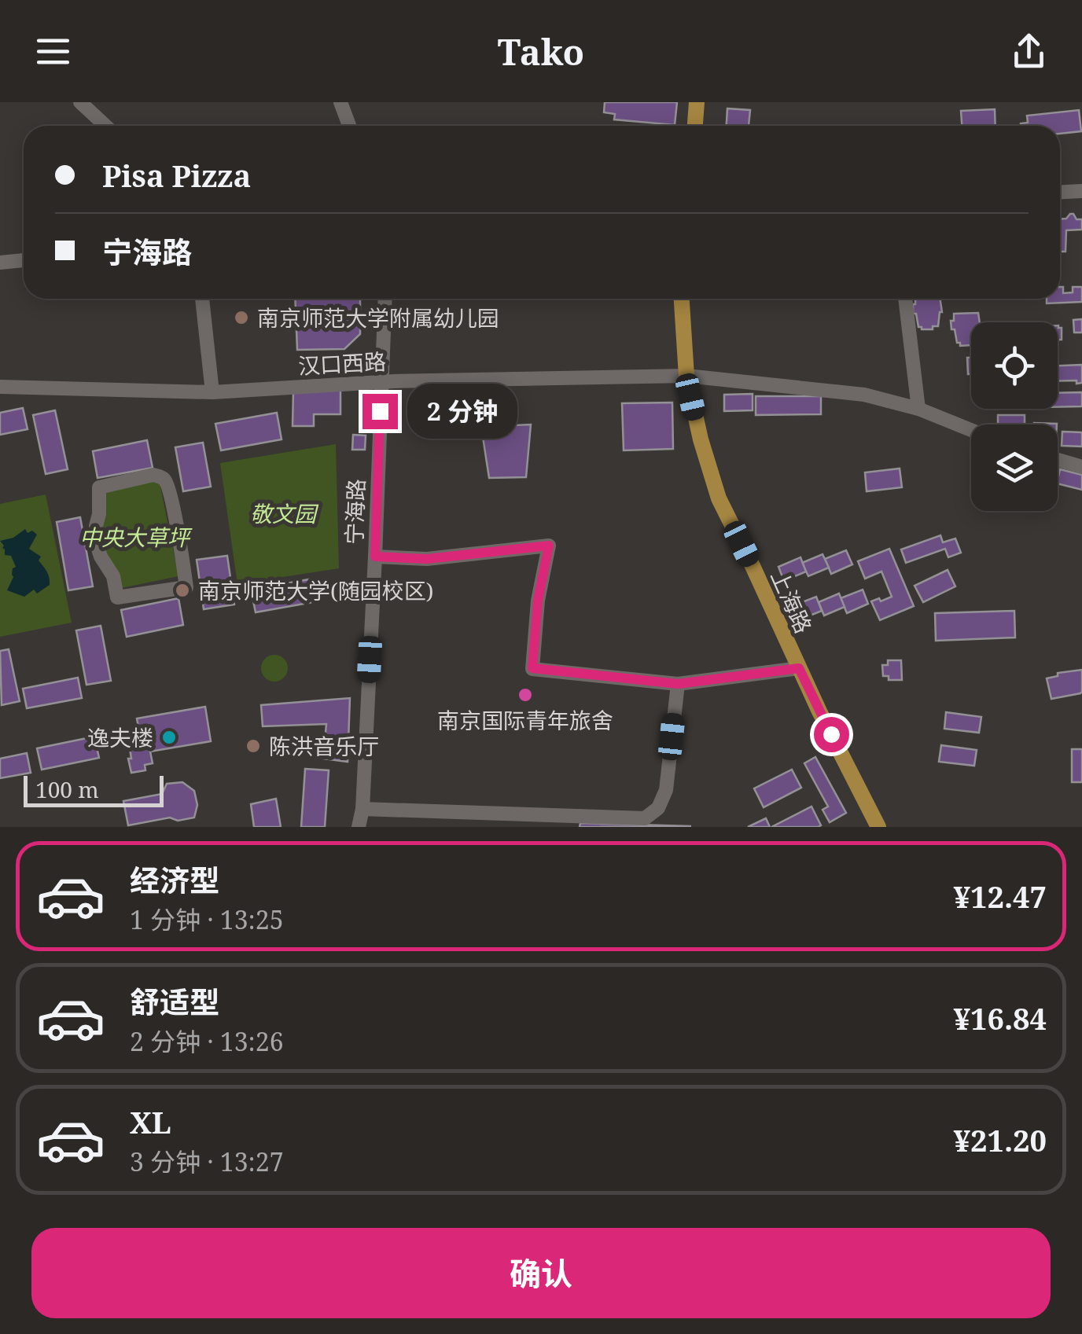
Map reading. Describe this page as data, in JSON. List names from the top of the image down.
{
  "streets": {
    "main road": ["上海路"],
    "street": ["汉口西路", "宁海路"]
  },
  "crossings": [
    ["汉口西路", "宁海路"],
    ["汉口西路", "上海路"]
  ],
  "parks": ["敬文园", "中央大草坪"],
  "places": [
    "南京师范大学附属幼儿园",
    "南京师范大学(随园校区)",
    "南京国际青年旅舍",
    "逸夫楼",
    "陈洪音乐厅"
  ],
  "scale_bar": "100 m",
  "page": {
    "header": "Tako",
    "banner": ["Pisa Pizza", "宁海路"],
    "bubble": "2 分钟",
    "scale": "100 m",
    "list": [
      {
        "name": "经济型",
        "note": "1 分钟 · 13:25",
        "value": "¥12.47"
      },
      {
        "name": "舒适型",
        "note": "2 分钟 · 13:26",
        "value": "¥16.84"
      },
      {
        "name": "XL",
        "note": "3 分钟 · 13:27",
        "value": "¥21.20"
      }
    ],
    "buttons": "确认"
  }
}
